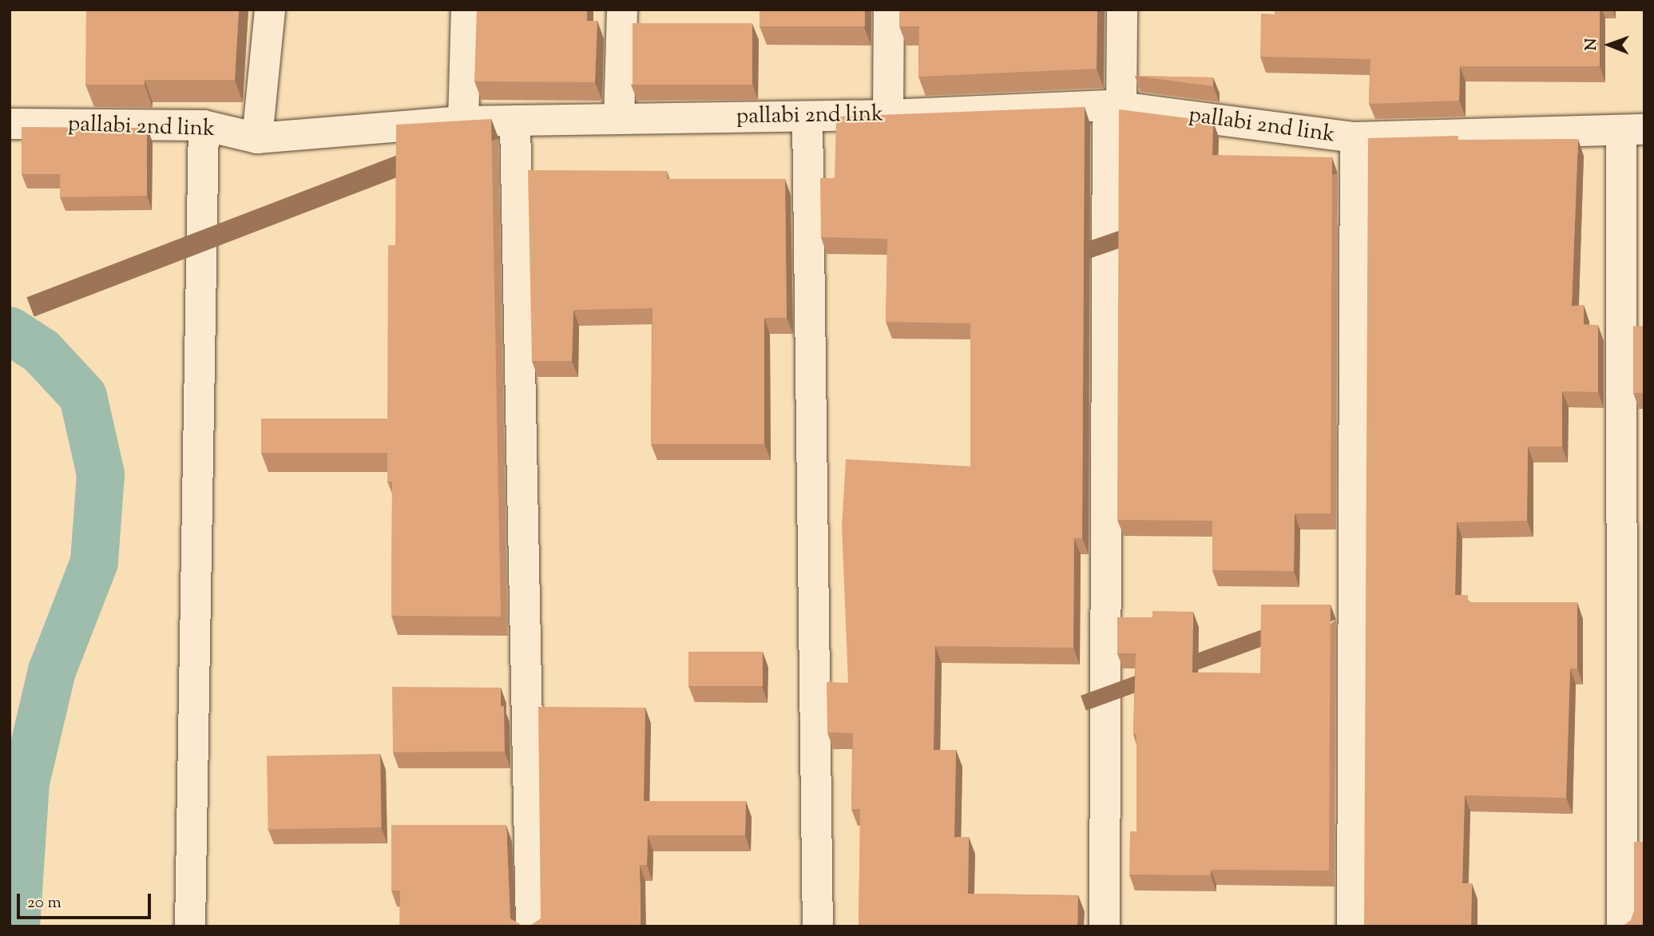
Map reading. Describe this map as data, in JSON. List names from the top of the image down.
{
  "streets": {
    "street": ["pallabi 2nd link"]
  },
  "scale_bar": "20 m",
  "north": "left"
}
